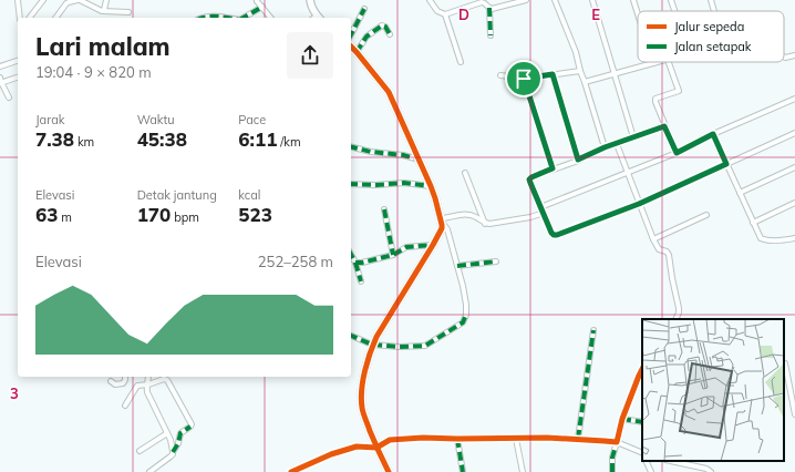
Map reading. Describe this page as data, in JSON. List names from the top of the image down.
{
  "legend": ["Jalur sepeda", "Jalan setapak"],
  "page": {
    "heading": ["Lari malam", "19:04 · 9 × 820 m"],
    "stats": [
      ["Jarak", "7.38 km"],
      ["Waktu", "45:38"],
      ["Pace", "6:11 /km"],
      ["Elevasi", "63 m"],
      ["Detak jantung", "170 bpm"],
      ["kcal", "523"]
    ],
    "chart": ["Elevasi", "252–258 m"]
  },
  "grid": {
    "columns": ["D", "E"],
    "rows": ["3"]
  }
}
